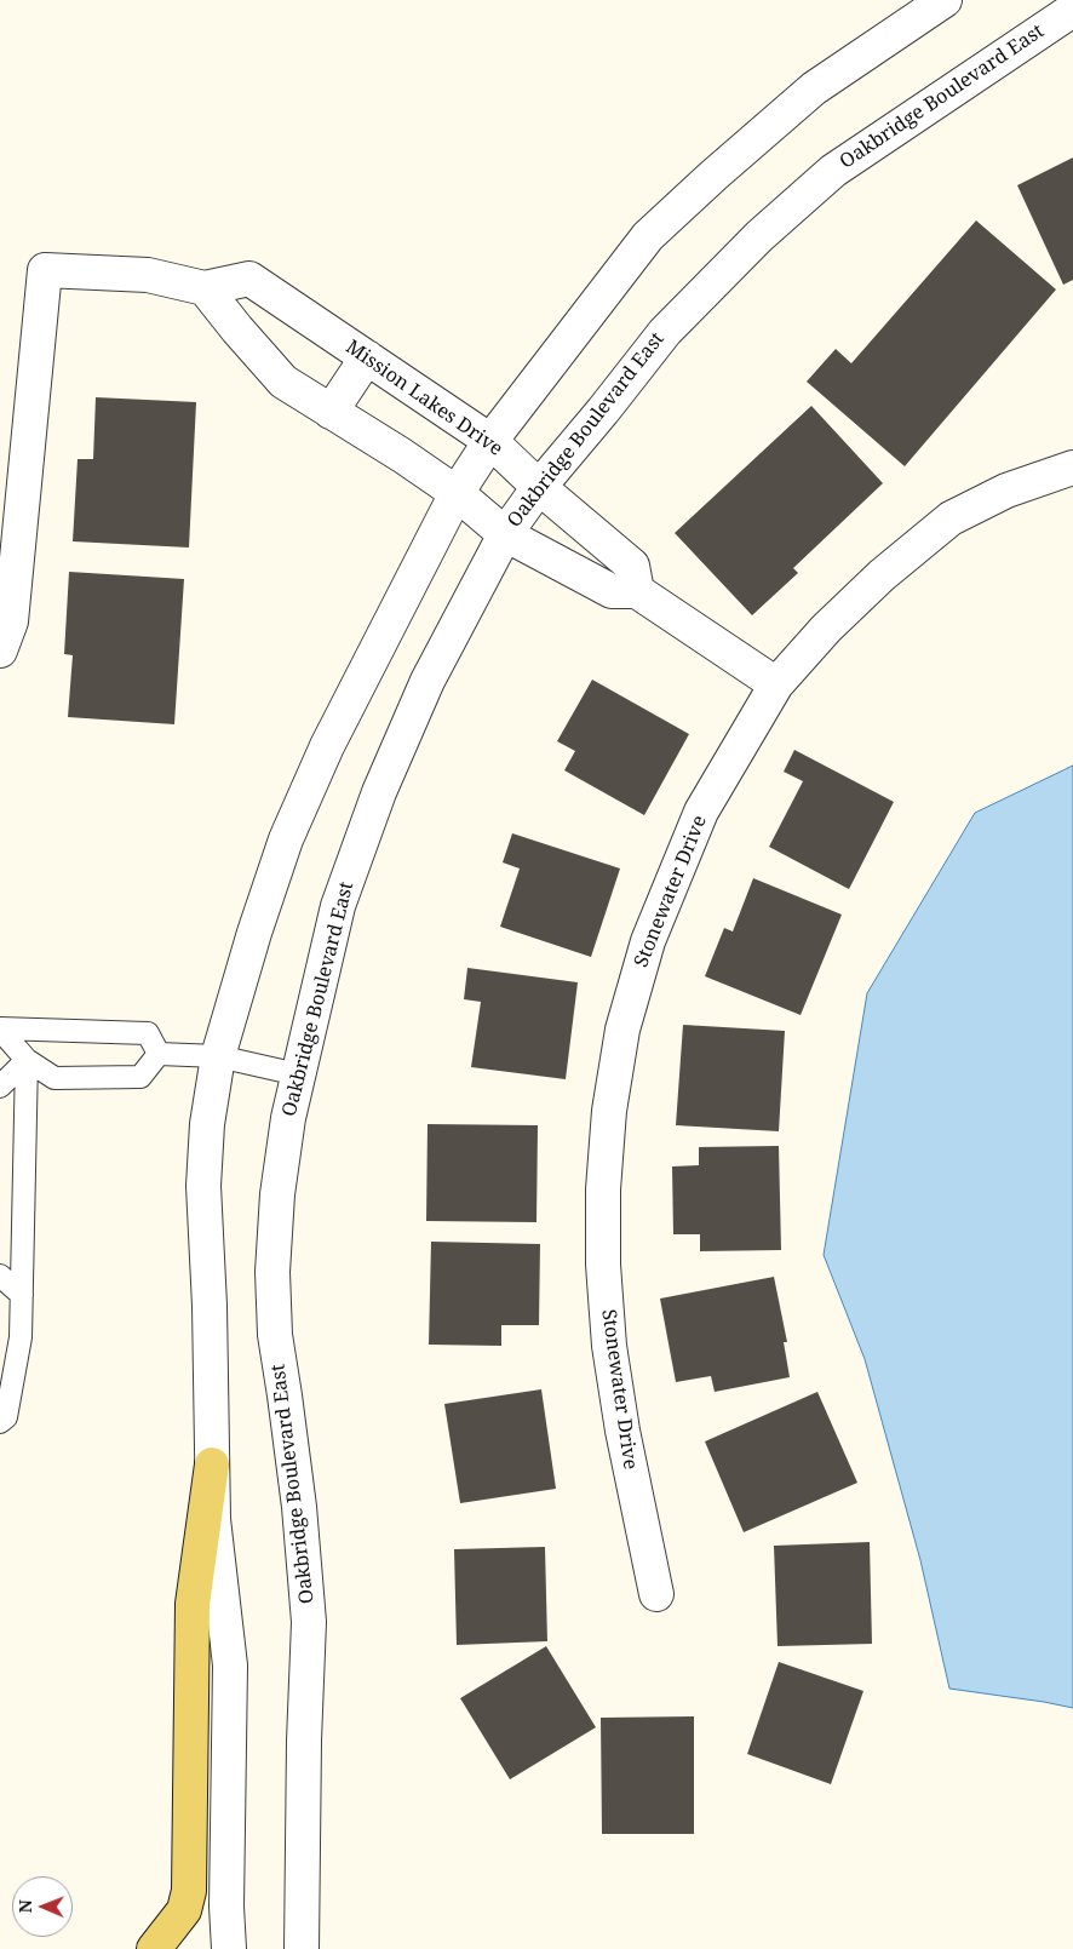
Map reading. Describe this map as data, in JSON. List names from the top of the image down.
{
  "streets": {
    "street": ["Oakbridge Boulevard East", "Mission Lakes Drive", "Stonewater Drive"]
  },
  "crossings": [
    ["Oakbridge Boulevard East", "Mission Lakes Drive"]
  ],
  "north": "left"
}
